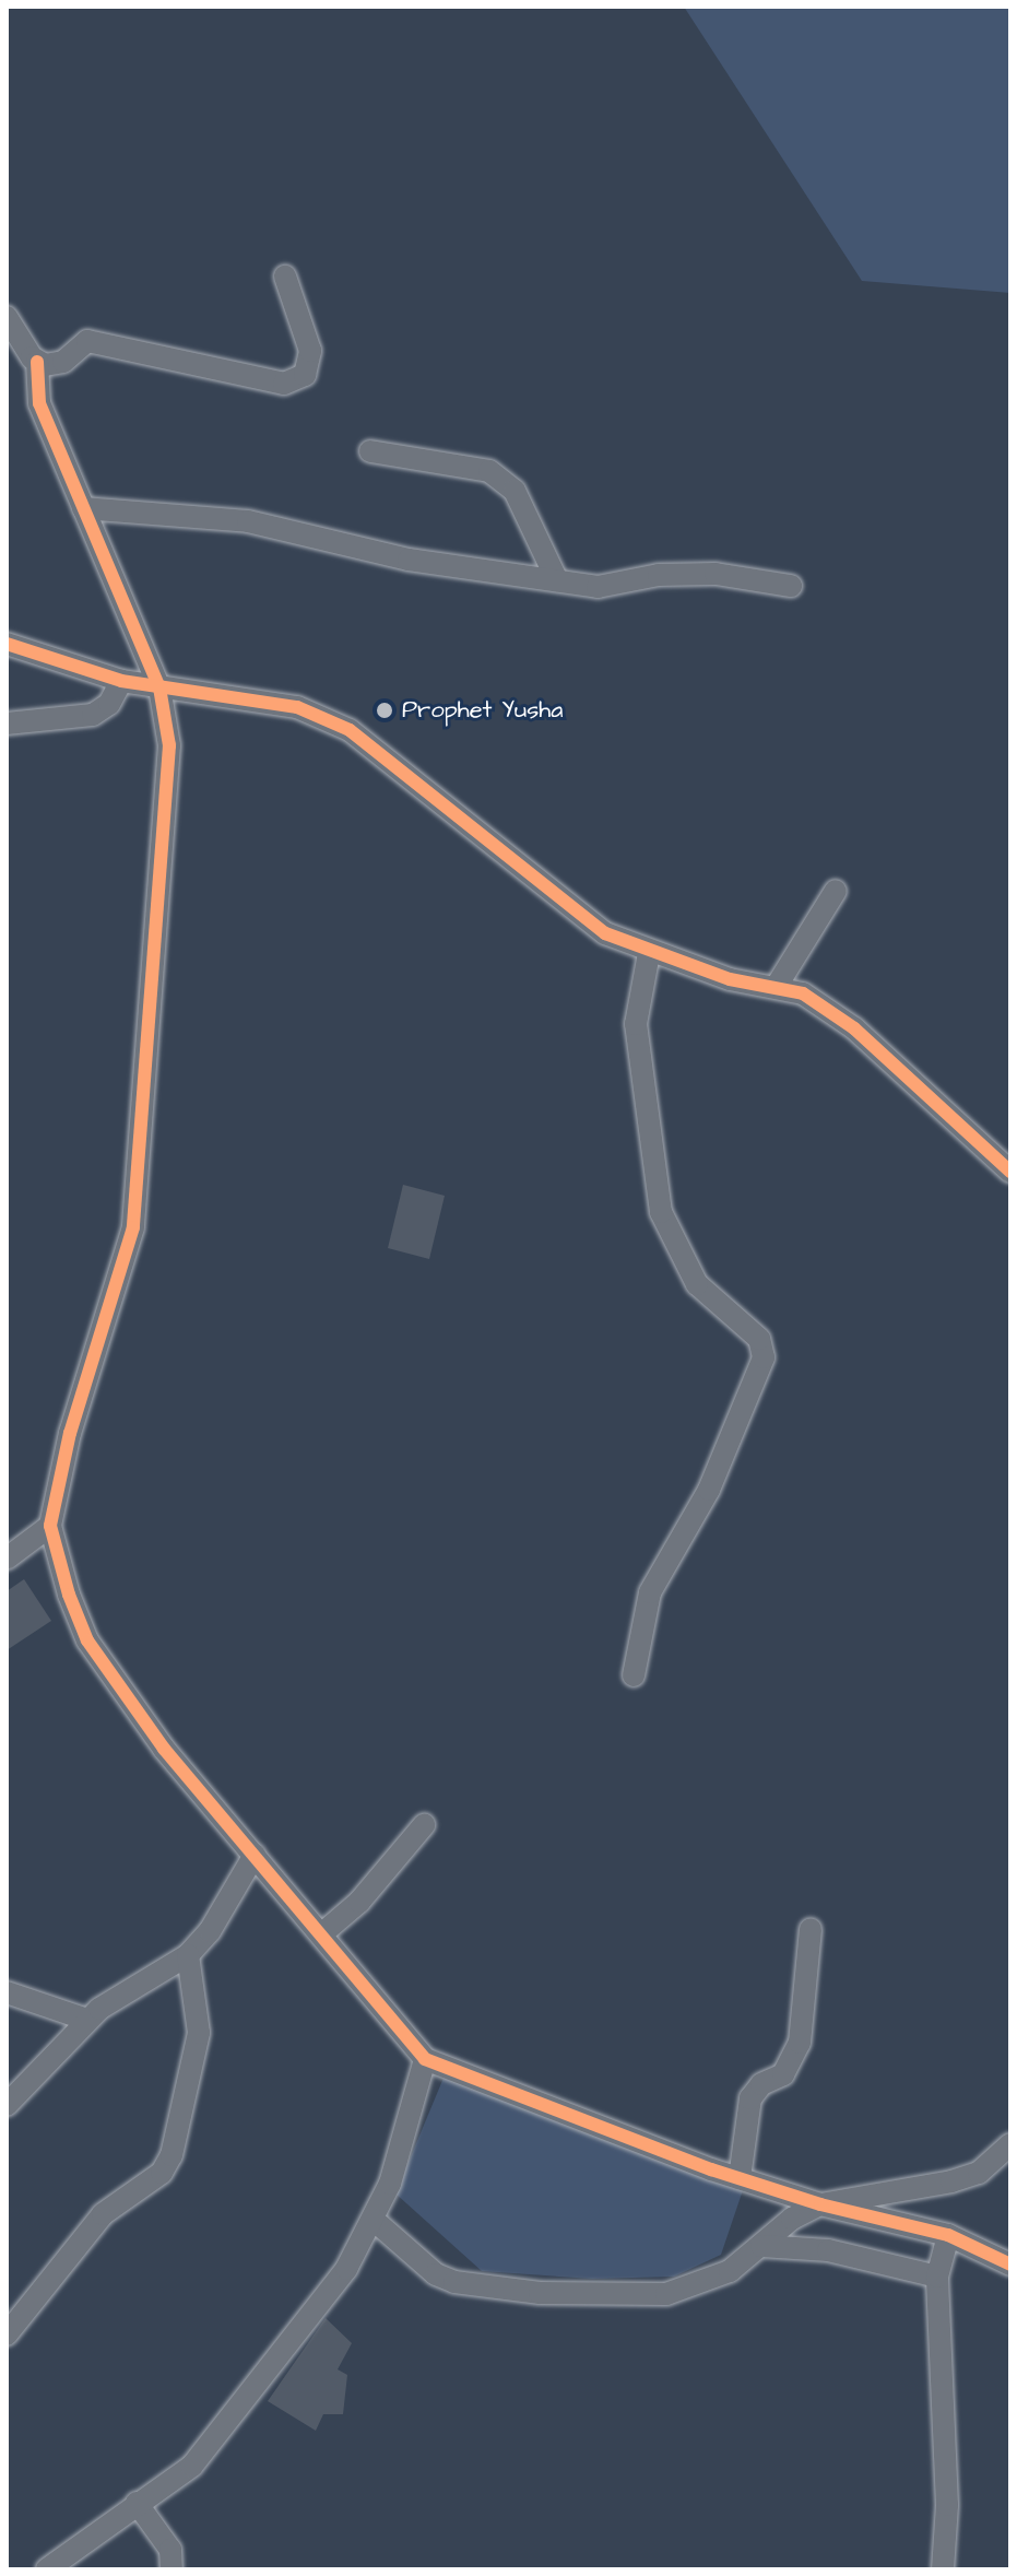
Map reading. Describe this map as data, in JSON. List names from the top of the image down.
{
  "places": ["Prophet Yusha"]
}
